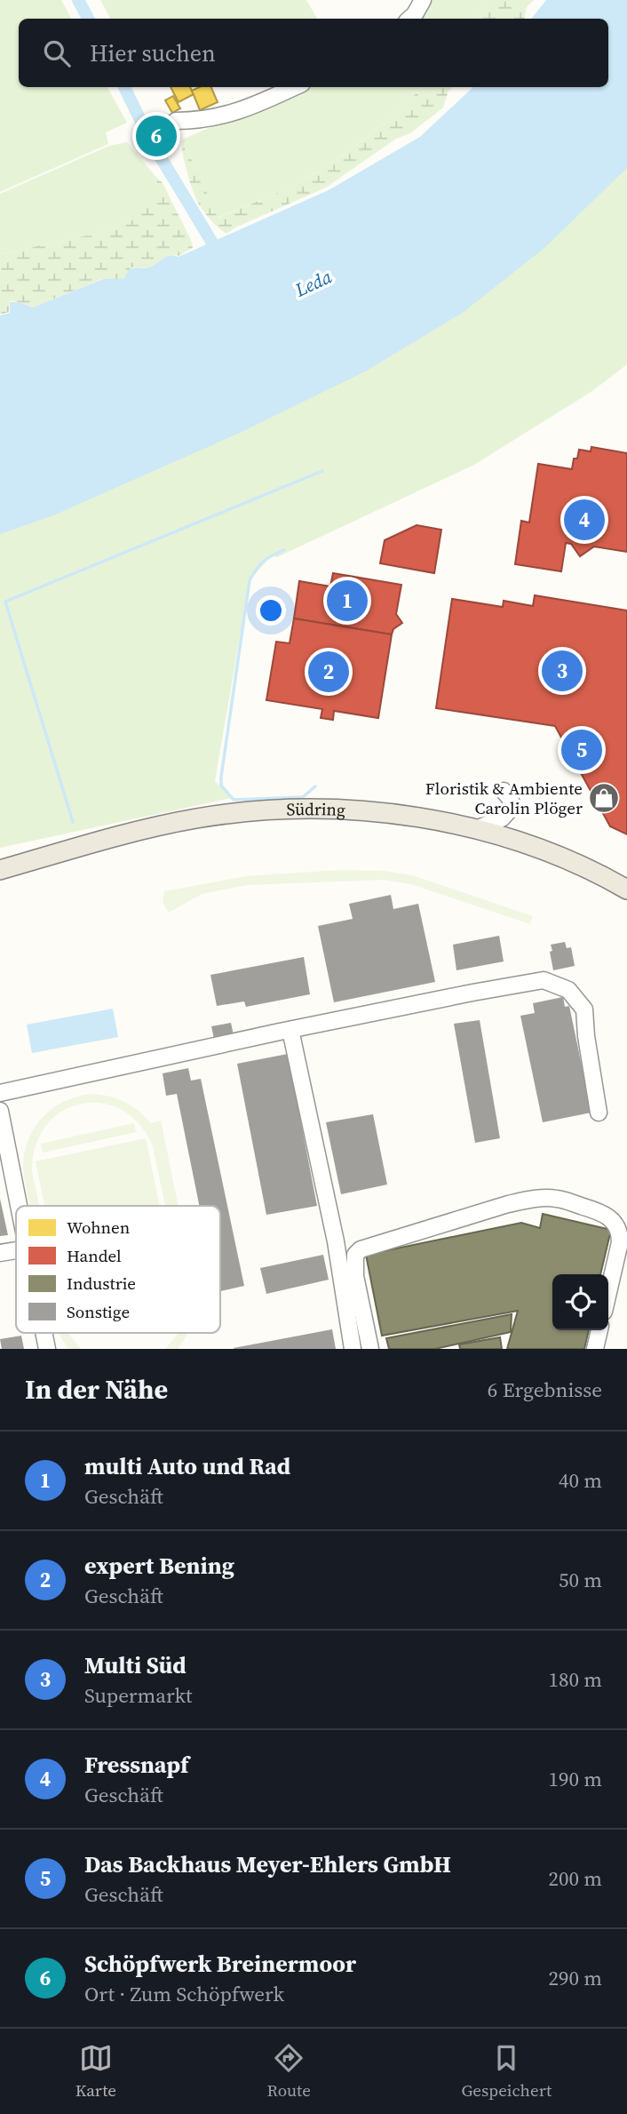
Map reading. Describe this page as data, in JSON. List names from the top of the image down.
{
  "streets": {
    "main road": ["Südring"]
  },
  "water": ["Leda"],
  "places": {
    "shop": ["Floristik & Ambiente Carolin Plöger"]
  },
  "legend": [
    "Wohnen",
    "Handel",
    "Industrie",
    "Sonstige"
  ],
  "page": {
    "search": "Hier suchen",
    "pins": [
      "6",
      "4",
      "1",
      "3",
      "2",
      "5"
    ],
    "heading": ["In der Nähe", "6 Ergebnisse"],
    "list": [
      {
        "mark": "1",
        "name": "multi Auto und Rad",
        "note": "Geschäft",
        "value": "40 m"
      },
      {
        "mark": "2",
        "name": "expert Bening",
        "note": "Geschäft",
        "value": "50 m"
      },
      {
        "mark": "3",
        "name": "Multi Süd",
        "note": "Supermarkt",
        "value": "180 m"
      },
      {
        "mark": "4",
        "name": "Fressnapf",
        "note": "Geschäft",
        "value": "190 m"
      },
      {
        "mark": "5",
        "name": "Das Backhaus Meyer-Ehlers GmbH",
        "note": "Geschäft",
        "value": "200 m"
      },
      {
        "mark": "6",
        "name": "Schöpfwerk Breinermoor",
        "note": "Ort · Zum Schöpfwerk",
        "value": "290 m"
      }
    ],
    "nav": ["Karte", "Route", "Gespeichert"]
  }
}
